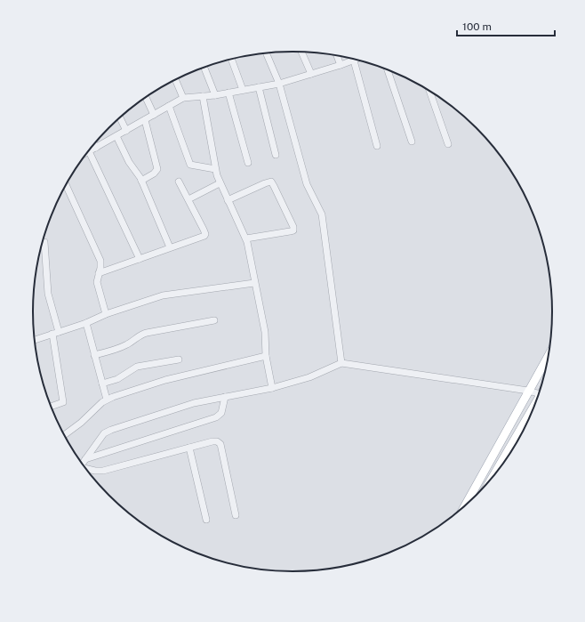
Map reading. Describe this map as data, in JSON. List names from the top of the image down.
{
  "scale_bar": "100 m"
}
